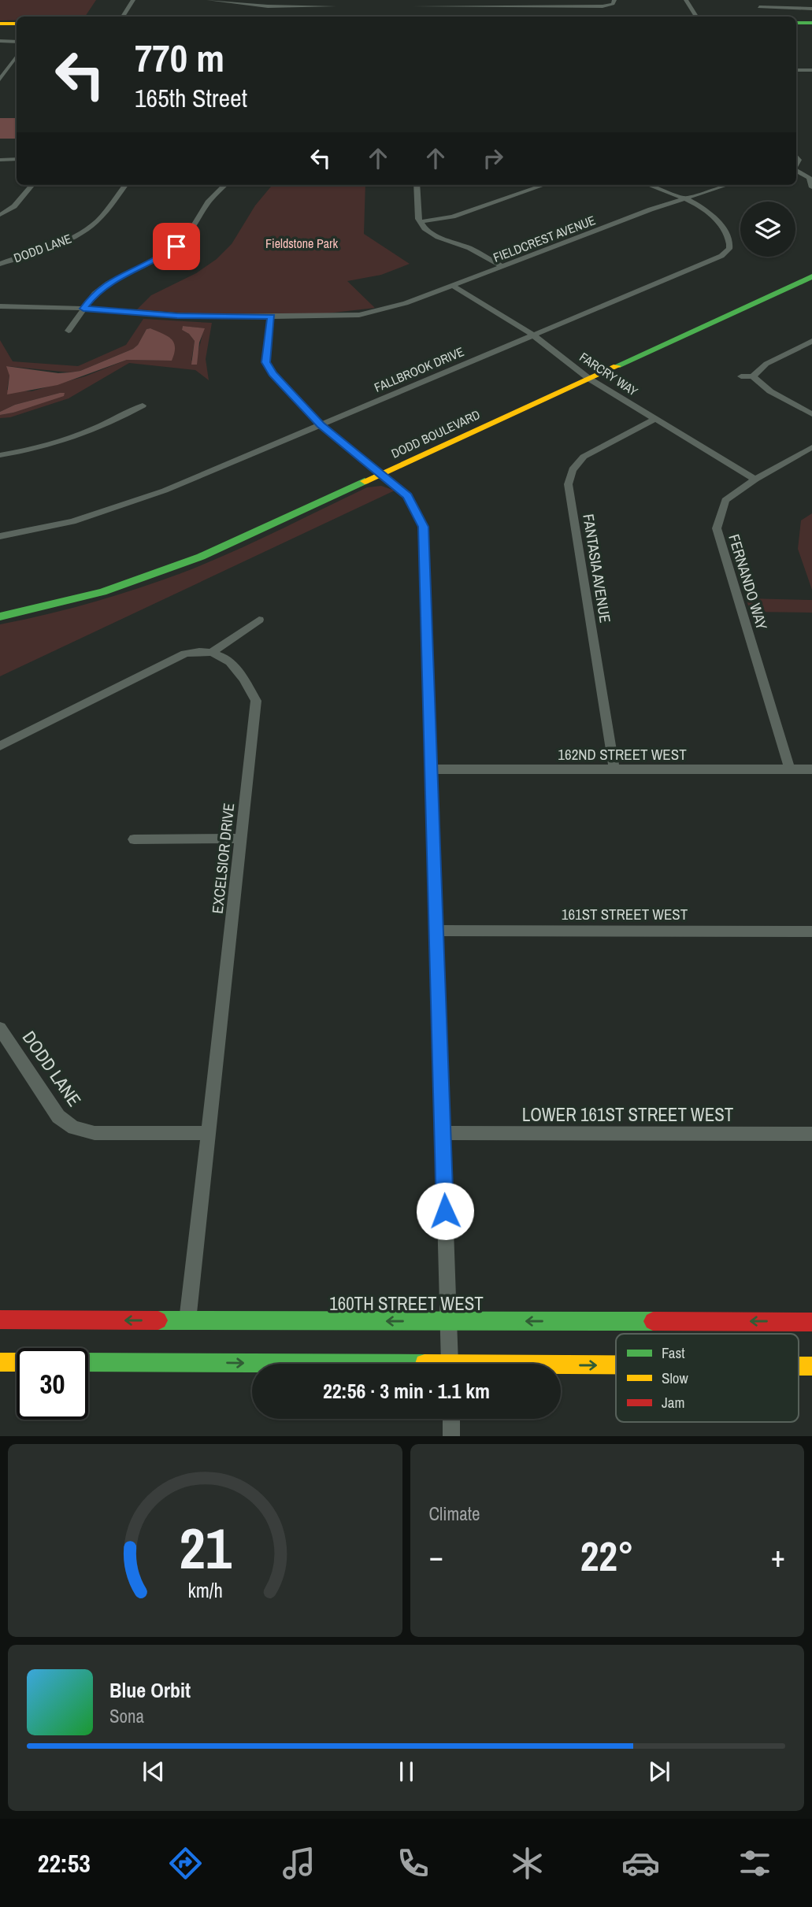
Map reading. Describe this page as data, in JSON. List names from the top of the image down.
{
  "streets": {
    "street": [
      "FIELDCREST AVENUE",
      "DODD LANE",
      "FALLBROOK DRIVE",
      "FARCRY WAY",
      "DODD BOULEVARD",
      "FANTASIA AVENUE",
      "FERNANDO WAY",
      "162ND STREET WEST",
      "EXCELSIOR DRIVE",
      "161ST STREET WEST",
      "LOWER 161ST STREET WEST",
      "160TH STREET WEST"
    ]
  },
  "crossings": [
    ["FIELDCREST AVENUE", "FALLBROOK DRIVE"],
    ["FIELDCREST AVENUE", "FARCRY WAY"],
    ["DODD LANE", "EXCELSIOR DRIVE"],
    ["FALLBROOK DRIVE", "FARCRY WAY"],
    ["FARCRY WAY", "DODD BOULEVARD"],
    ["FARCRY WAY", "FANTASIA AVENUE"],
    ["FARCRY WAY", "FERNANDO WAY"],
    ["FANTASIA AVENUE", "162ND STREET WEST"],
    ["FERNANDO WAY", "162ND STREET WEST"],
    ["EXCELSIOR DRIVE", "160TH STREET WEST"]
  ],
  "one_way": ["160TH STREET WEST"],
  "parks": ["Fieldstone Park"],
  "legend": ["Fast", "Slow", "Jam"],
  "page": {
    "turn": ["770 m", "165th Street"],
    "limit": "30",
    "trip": "22:56 · 3 min · 1.1 km",
    "tile": "Climate",
    "heat": ["−", "22°", "+"],
    "song": ["Blue Orbit", "Sona"],
    "tabs": "22:53",
    "gauge": ["21", "km/h"]
  }
}
